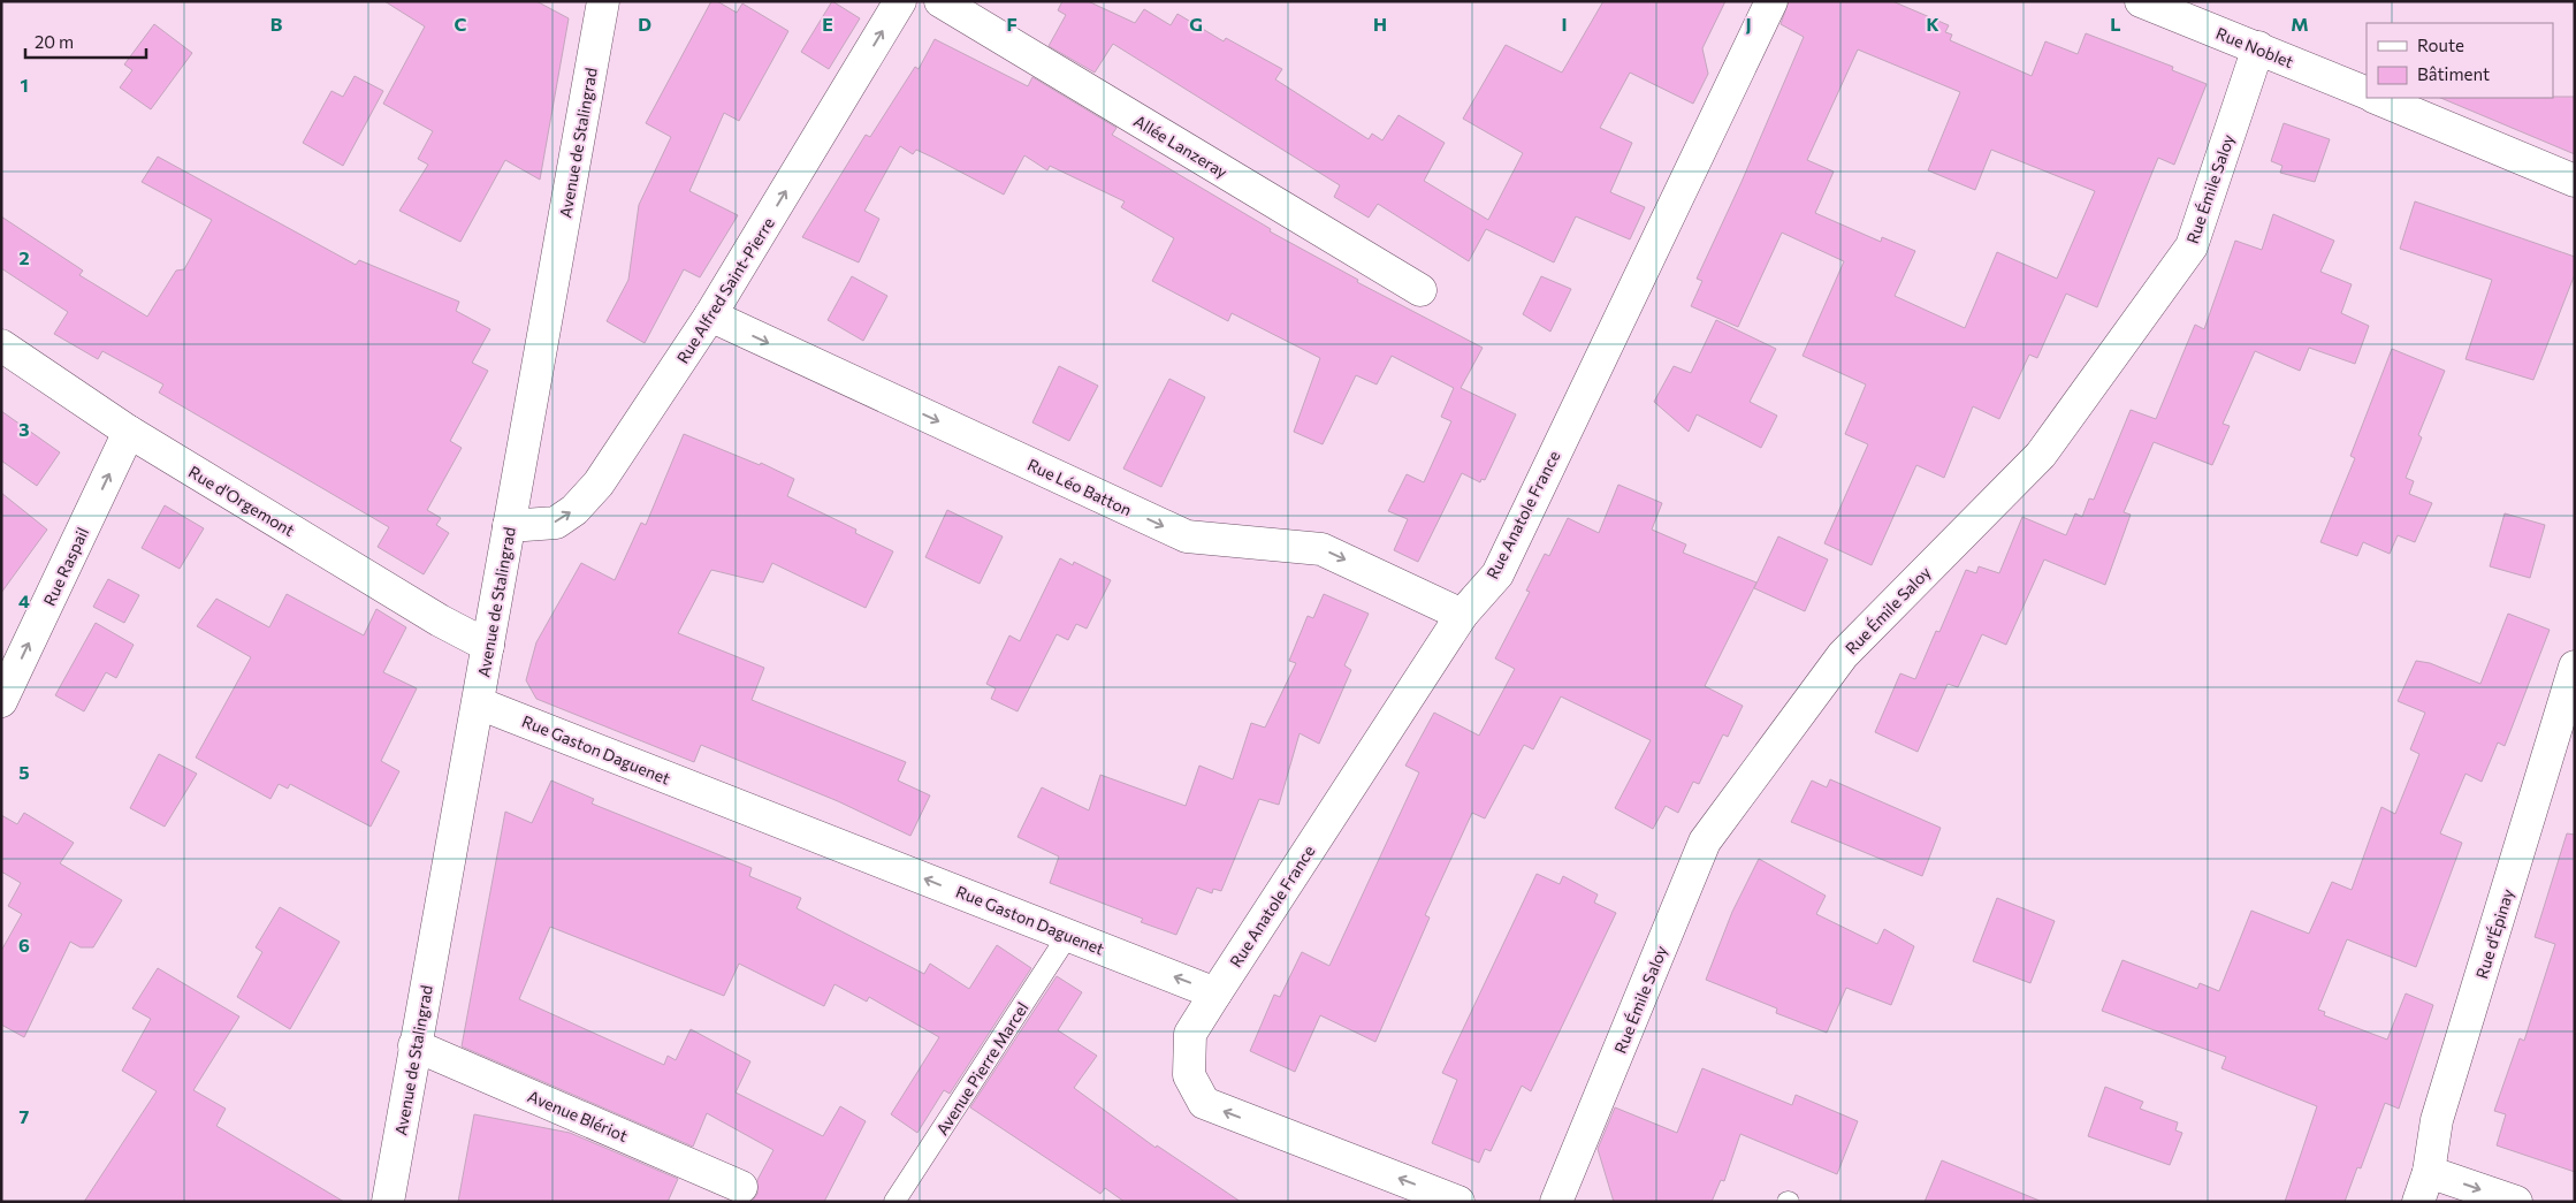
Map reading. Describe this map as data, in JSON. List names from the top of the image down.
{
  "streets": {
    "street": [
      "Rue Noblet",
      "Avenue de Stalingrad",
      "Allée Lanzeray",
      "Rue Émile Saloy",
      "Rue Alfred Saint-Pierre",
      "Rue Léo Batton",
      "Rue d'Orgemont",
      "Rue Anatole France",
      "Rue Raspail",
      "Rue Gaston Daguenet",
      "Rue d'Épinay",
      "Avenue Blériot"
    ],
    "lane": ["Avenue Pierre Marcel"]
  },
  "crossings": [
    ["Rue Noblet", "Rue Émile Saloy"],
    ["Avenue de Stalingrad", "Rue Alfred Saint-Pierre"],
    ["Avenue de Stalingrad", "Rue d'Orgemont"],
    ["Avenue de Stalingrad", "Rue Gaston Daguenet"],
    ["Avenue de Stalingrad", "Avenue Blériot"],
    ["Rue Alfred Saint-Pierre", "Rue Léo Batton"],
    ["Rue Léo Batton", "Rue Anatole France"],
    ["Rue d'Orgemont", "Rue Raspail"],
    ["Rue Anatole France", "Rue Gaston Daguenet"],
    ["Rue Gaston Daguenet", "Avenue Pierre Marcel"]
  ],
  "one_way": [
    "Rue Alfred Saint-Pierre",
    "Rue Léo Batton",
    "Rue Raspail",
    "Rue Gaston Daguenet"
  ],
  "legend": ["Route", "Bâtiment"],
  "scale_bar": "20 m",
  "grid": {
    "columns": [
      "B",
      "C",
      "D",
      "E",
      "F",
      "G",
      "H",
      "I",
      "J",
      "K",
      "L",
      "M"
    ],
    "rows": [
      "1",
      "2",
      "3",
      "4",
      "5",
      "6",
      "7"
    ]
  }
}
